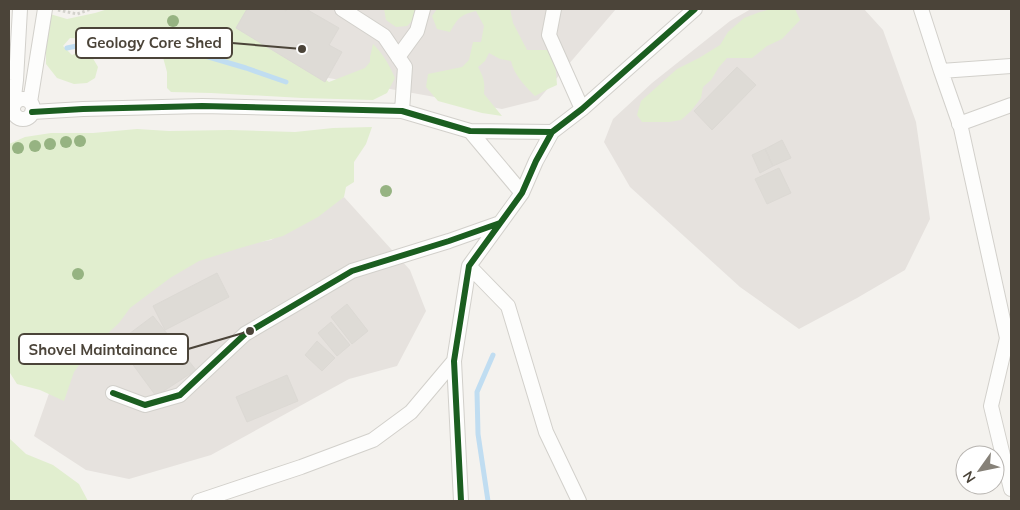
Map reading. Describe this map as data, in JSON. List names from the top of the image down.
{
  "places": ["Geology Core Shed", "Shovel Maintainance"],
  "north": "bottom left"
}
